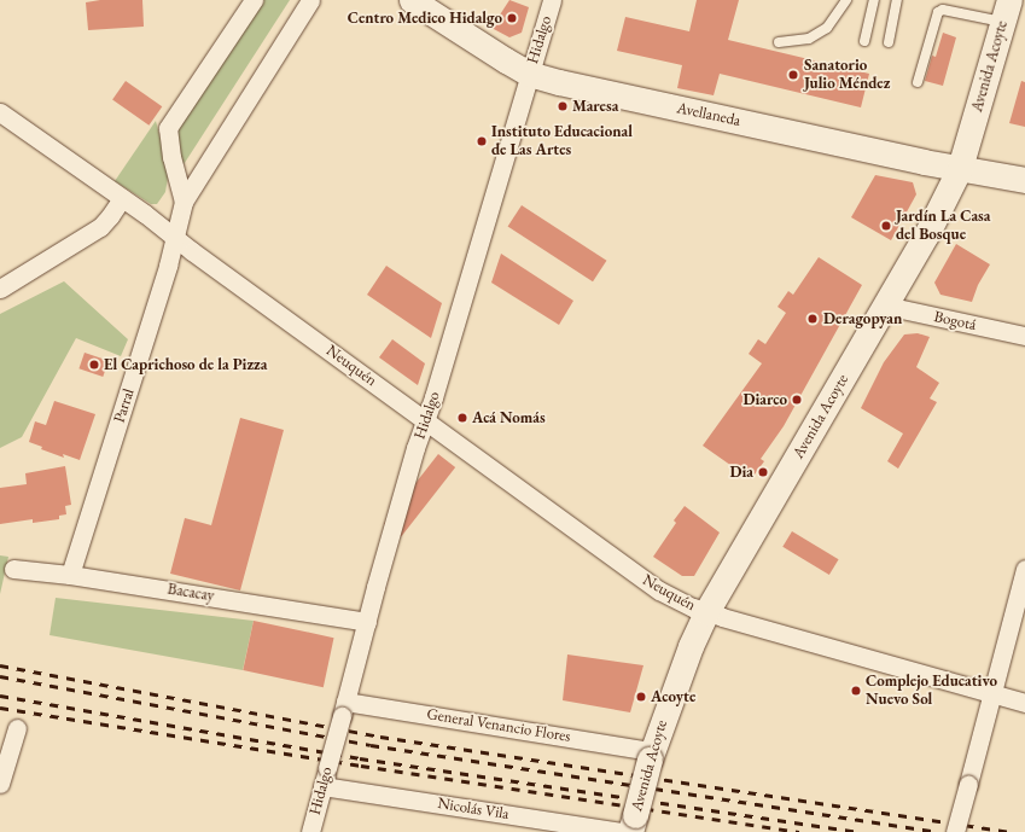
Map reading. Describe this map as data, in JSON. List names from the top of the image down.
{
  "streets": {
    "main road": ["Avenida Acoyte", "Avellaneda"],
    "street": [
      "Hidalgo",
      "Bogotá",
      "Neuquén",
      "Parral",
      "Bacacay",
      "General Venancio Flores",
      "Nicolás Vila"
    ]
  },
  "crossings": [
    ["Hidalgo", "Avellaneda"],
    ["Hidalgo", "Neuquén"],
    ["Hidalgo", "Bacacay"],
    ["Hidalgo", "General Venancio Flores"],
    ["Hidalgo", "Nicolás Vila"],
    ["Avenida Acoyte", "Avellaneda"],
    ["Avenida Acoyte", "Bogotá"],
    ["Avenida Acoyte", "Neuquén"],
    ["Avenida Acoyte", "General Venancio Flores"],
    ["Avenida Acoyte", "Nicolás Vila"],
    ["Neuquén", "Parral"],
    ["Parral", "Bacacay"]
  ],
  "places": [
    "Centro Medico Hidalgo",
    "Sanatorio Julio Méndez",
    "Maresa",
    "Instituto Educacional de Las Artes",
    "Jardín La Casa del Bosque",
    "Deragopyan",
    "El Caprichoso de la Pizza",
    "Diarco",
    "Acá Nomás",
    "Dia",
    "Complejo Educativo Nuevo Sol",
    "Acoyte"
  ]
}
